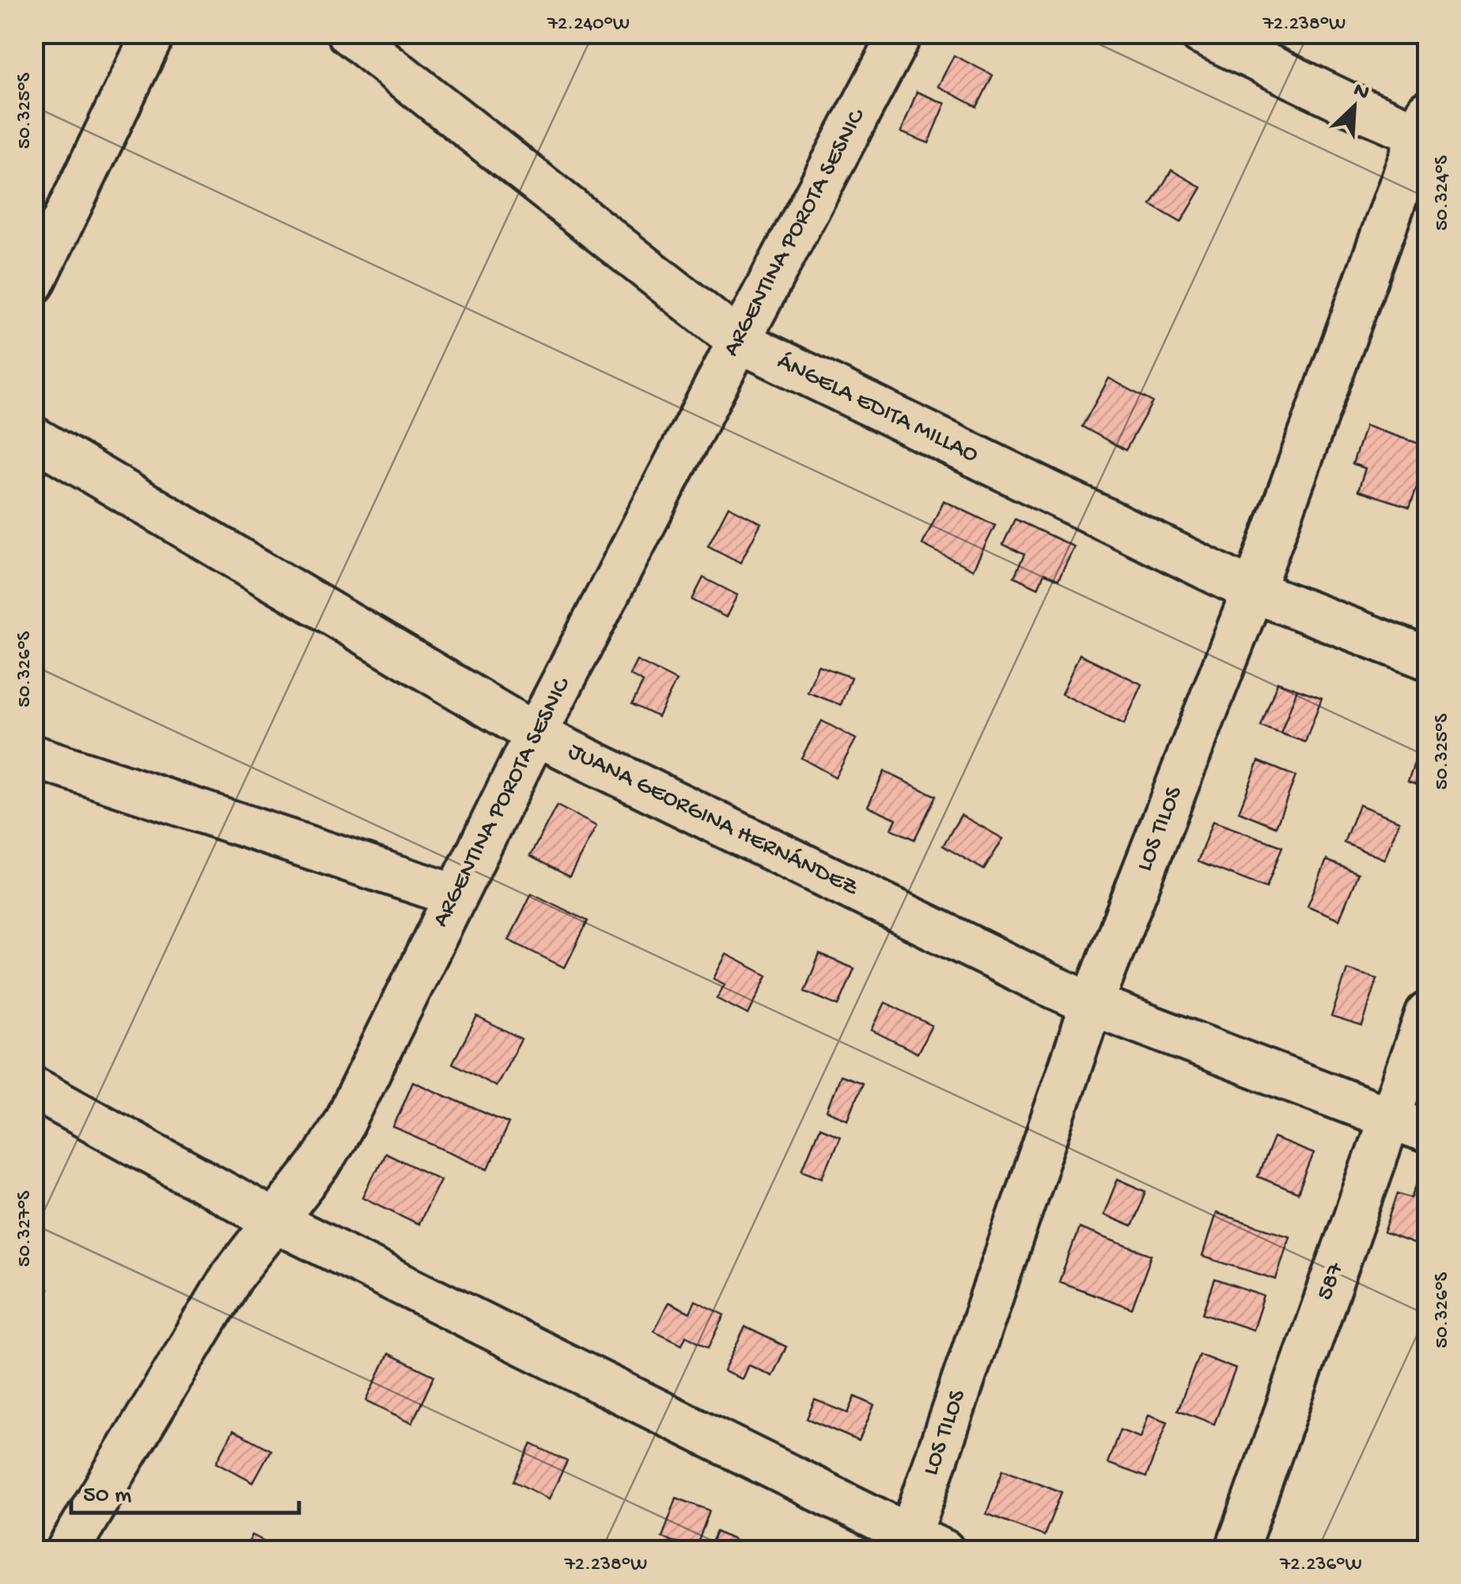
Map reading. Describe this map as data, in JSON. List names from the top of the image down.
{
  "streets": {
    "street": [
      "ARGENTINA POROTA SESNIC",
      "ÁNGELA EDITA MILLAO",
      "JUANA GEORGINA HERNÁNDEZ",
      "LOS TILOS",
      "587"
    ]
  },
  "crossings": [
    ["ARGENTINA POROTA SESNIC", "ÁNGELA EDITA MILLAO"],
    ["ARGENTINA POROTA SESNIC", "JUANA GEORGINA HERNÁNDEZ"],
    ["ÁNGELA EDITA MILLAO", "LOS TILOS"],
    ["JUANA GEORGINA HERNÁNDEZ", "LOS TILOS"],
    ["JUANA GEORGINA HERNÁNDEZ", "587"]
  ],
  "scale_bar": "50 m",
  "north": "top right",
  "coordinates": [
    "72.240°W",
    "72.238°W",
    "50.325°S",
    "50.324°S",
    "50.326°S",
    "50.327°S",
    "72.236°W"
  ]
}
